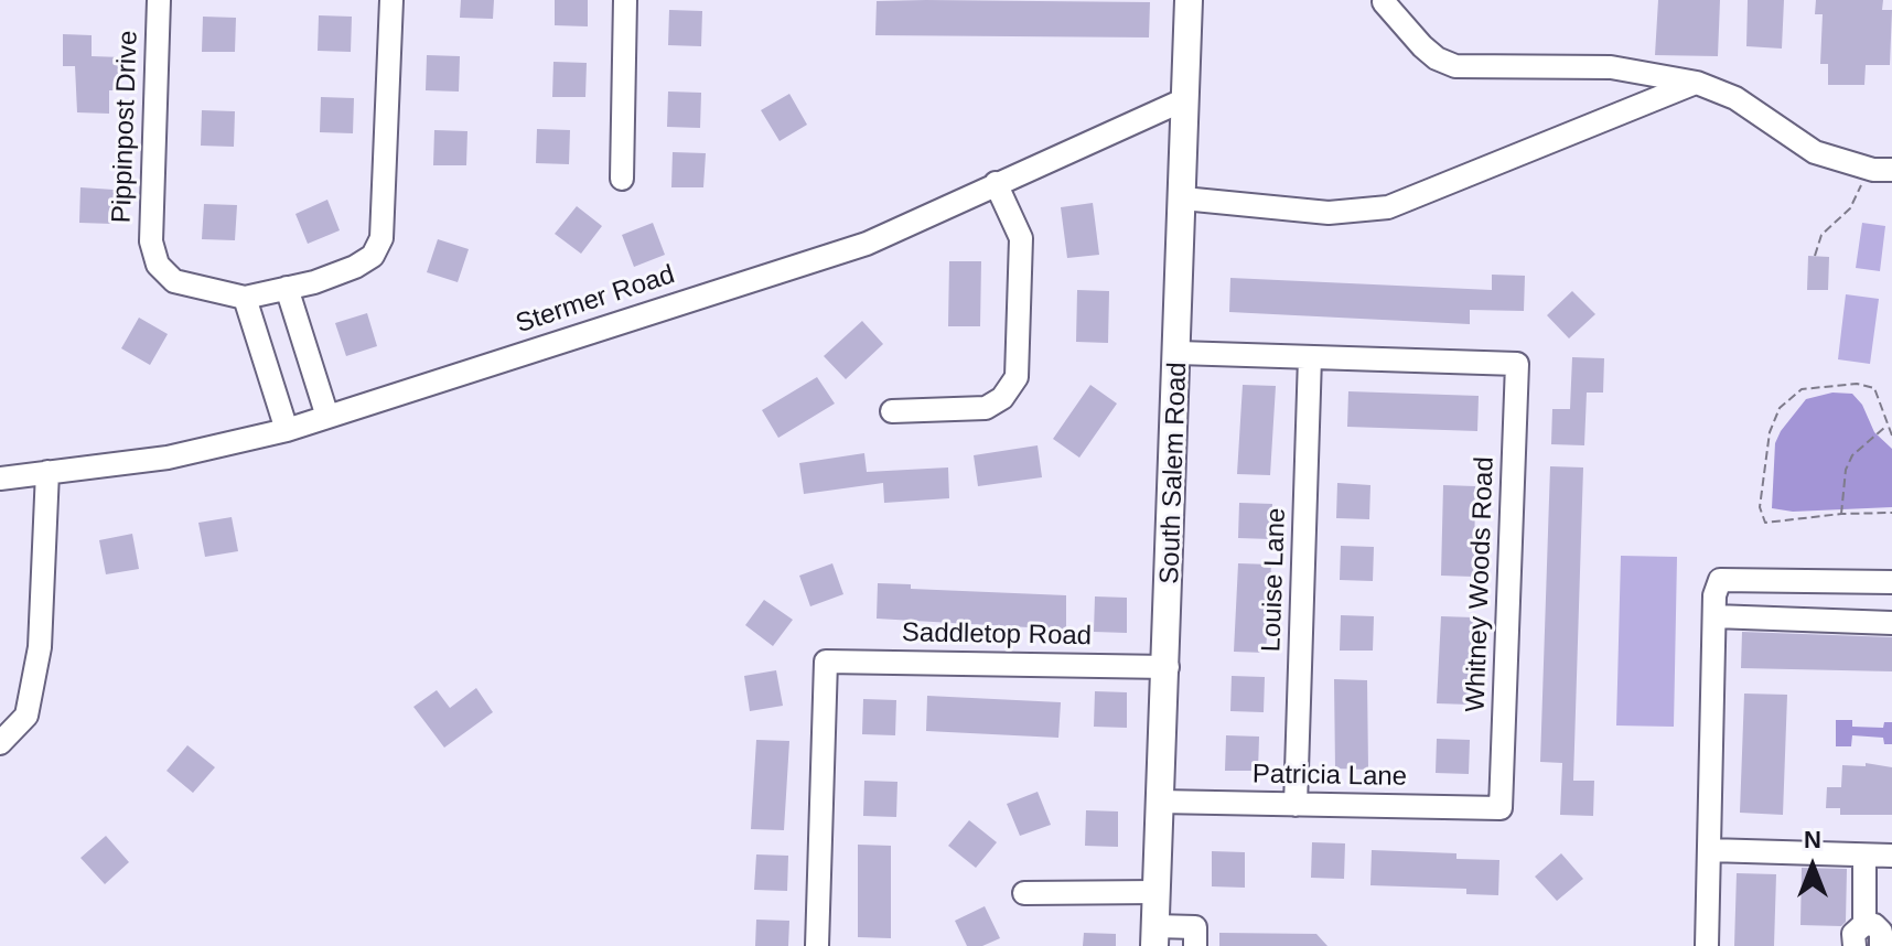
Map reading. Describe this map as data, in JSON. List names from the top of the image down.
{
  "streets": {
    "main road": ["South Salem Road"],
    "street": [
      "Pippinpost Drive",
      "Stermer Road",
      "Louise Lane",
      "Whitney Woods Road",
      "Saddletop Road",
      "Patricia Lane"
    ]
  },
  "crossings": [
    ["Stermer Road", "South Salem Road"],
    ["South Salem Road", "Saddletop Road"],
    ["South Salem Road", "Patricia Lane"],
    ["Louise Lane", "Whitney Woods Road"],
    ["Louise Lane", "Patricia Lane"],
    ["Whitney Woods Road", "Patricia Lane"]
  ],
  "north": "top"
}
